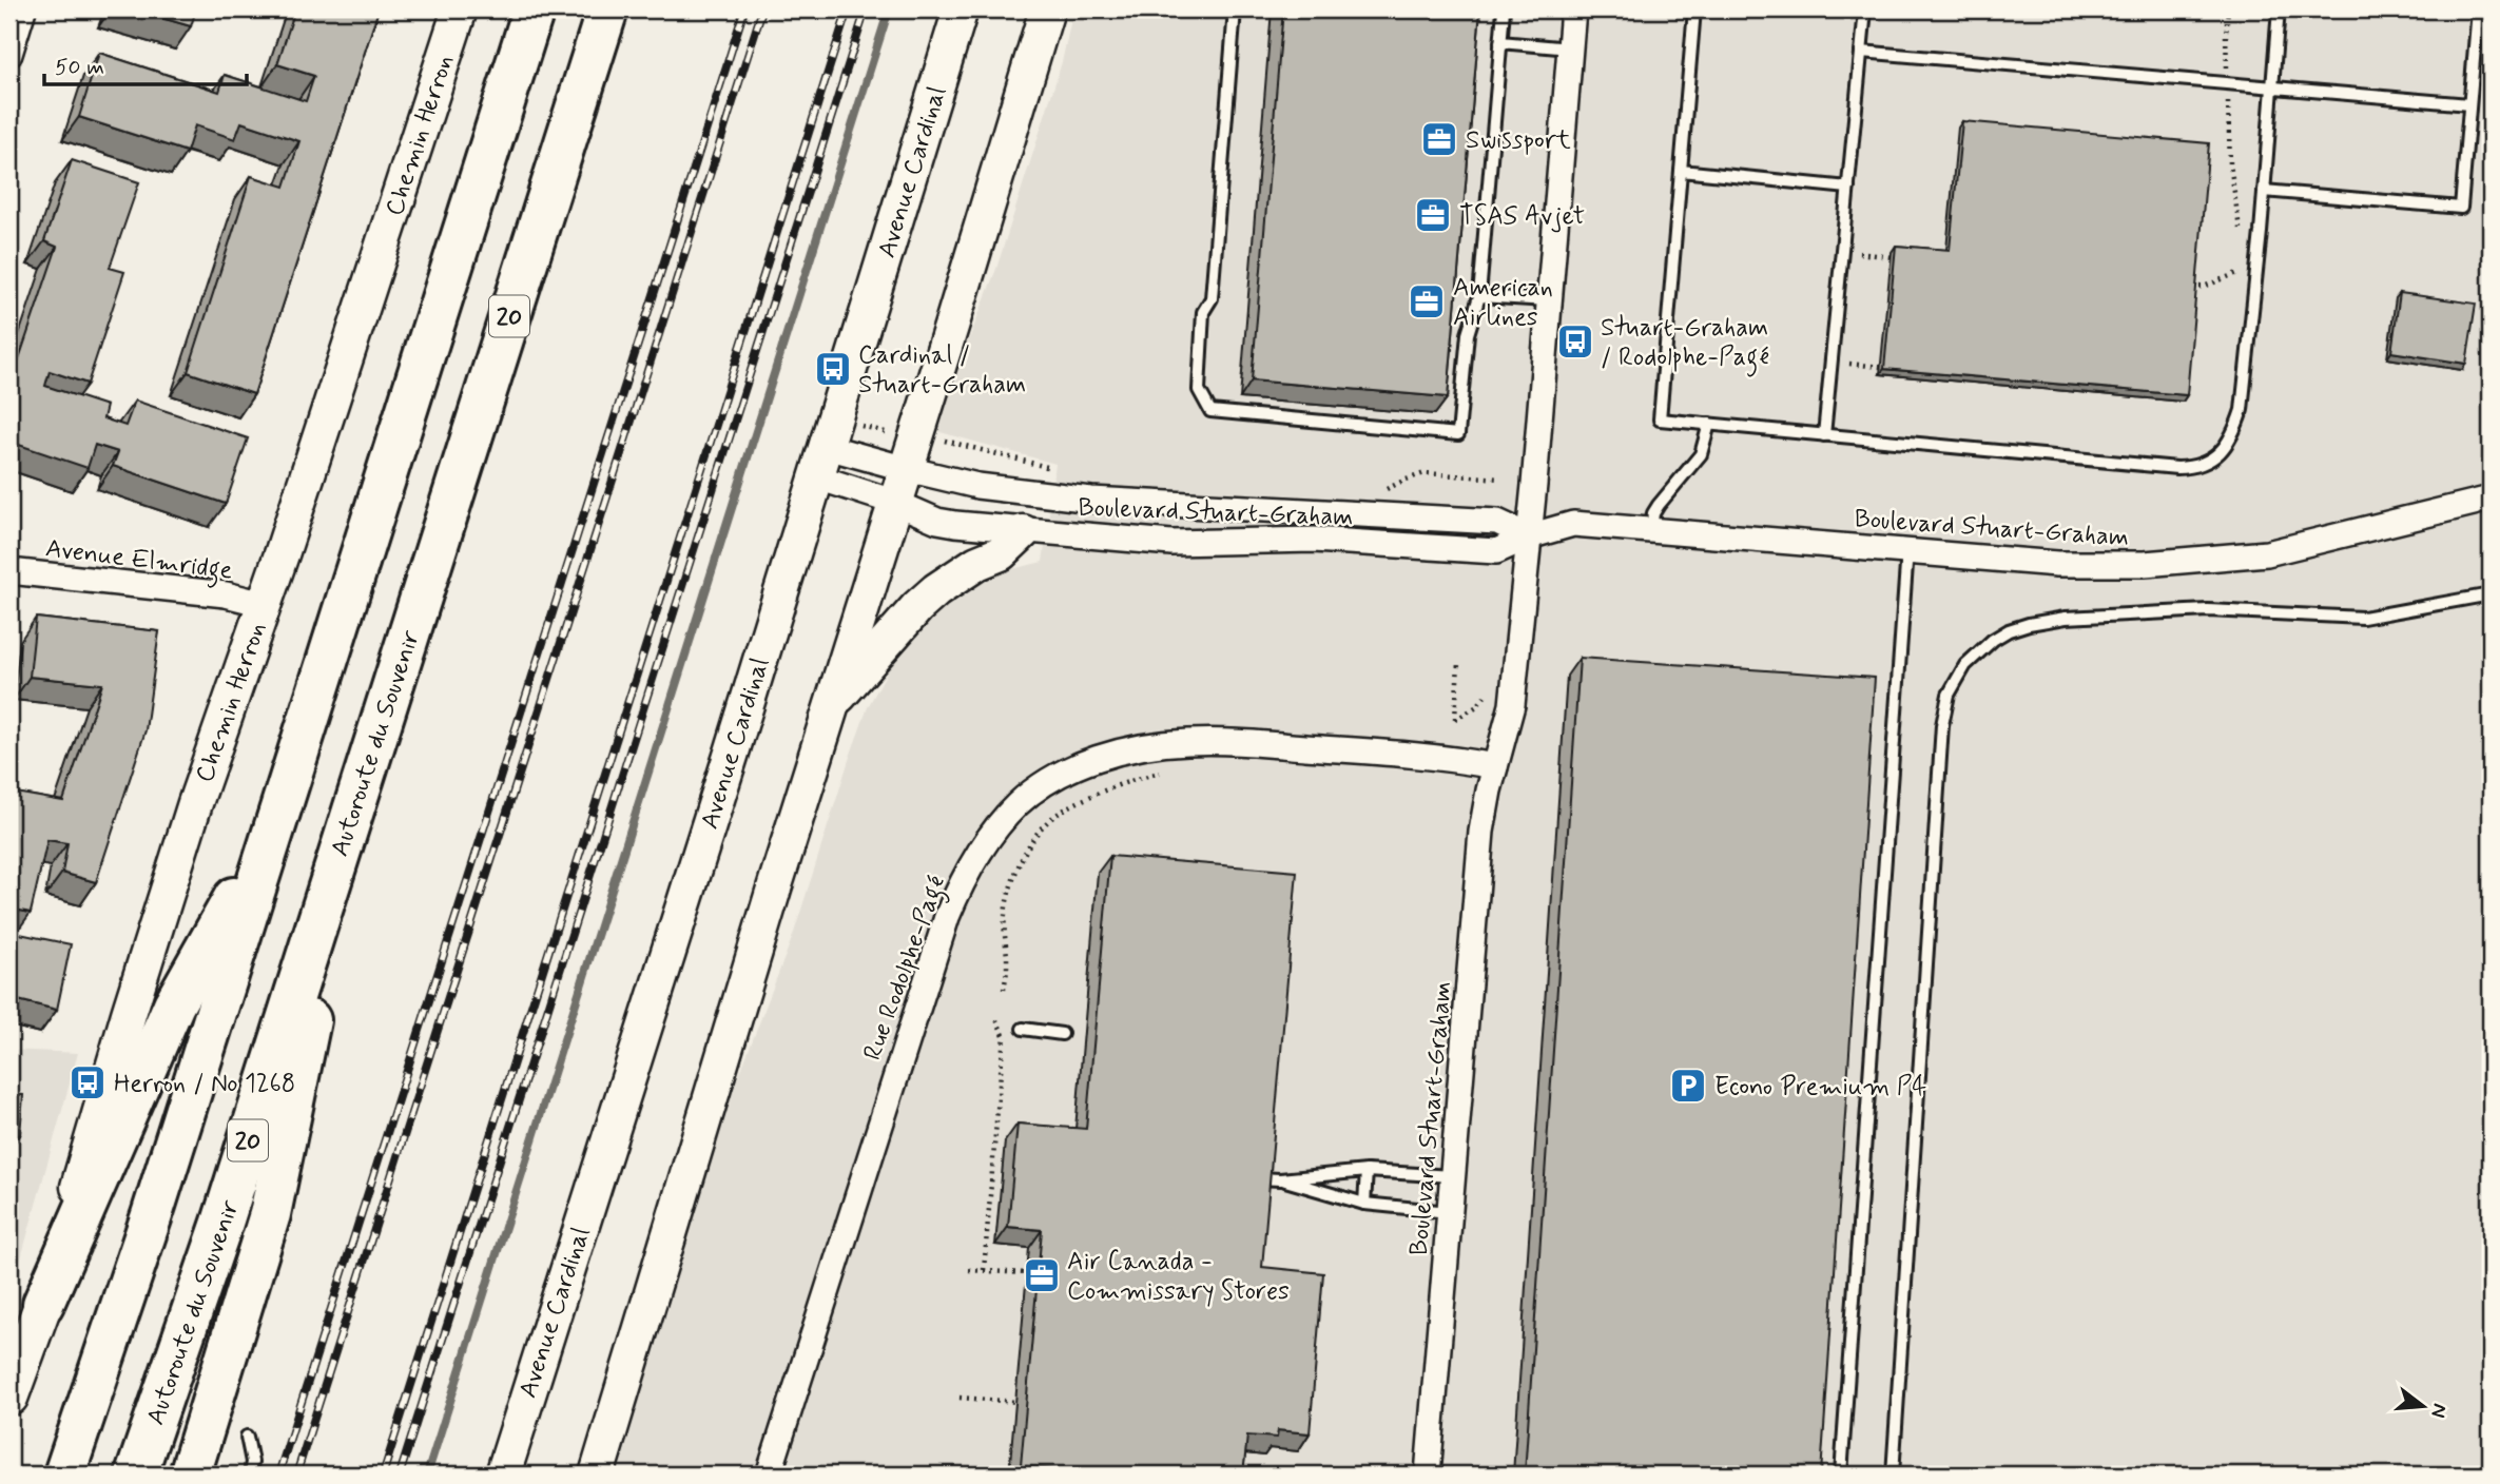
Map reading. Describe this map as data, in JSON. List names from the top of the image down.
{
  "streets": {
    "highway": ["20", "Autoroute du Souvenir"],
    "main road": ["Chemin Herron", "Avenue Cardinal"],
    "street": ["Boulevard Stuart-Graham", "Avenue Elmridge", "Rue Rodolphe-Pagé"]
  },
  "crossings": [
    ["Chemin Herron", "Avenue Elmridge"],
    ["Avenue Cardinal", "Boulevard Stuart-Graham"],
    ["Boulevard Stuart-Graham", "Rue Rodolphe-Pagé"]
  ],
  "places": {
    "office": [
      "Swissport",
      "TSAS Avjet",
      "American Airlines",
      "Air Canada - Commissary Stores"
    ],
    "bus stop": ["Stuart-Graham / Rodolphe-Pagé", "Cardinal / Stuart-Graham", "Herron / No 1268"],
    "parking": ["Econo Premium P4"]
  },
  "scale_bar": "50 m",
  "north": "right"
}
